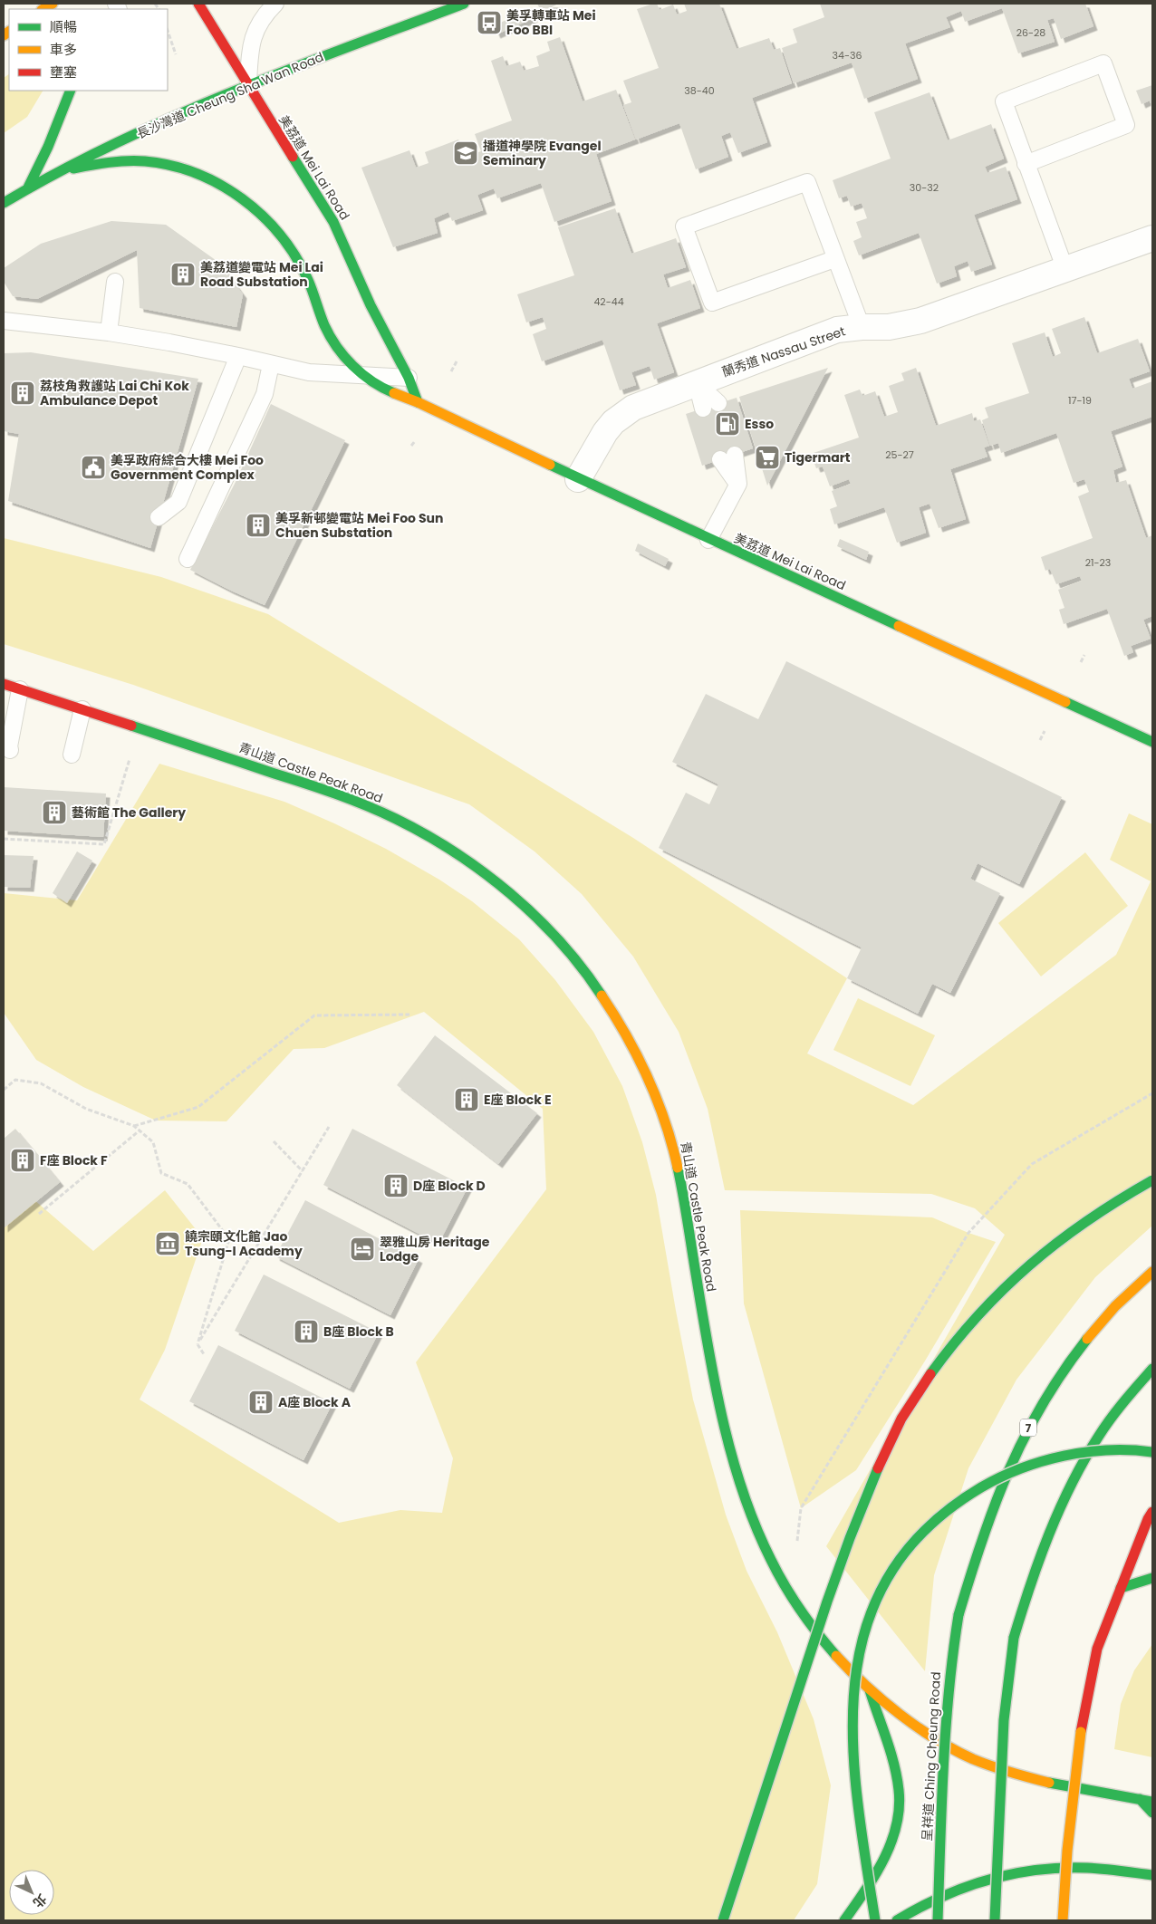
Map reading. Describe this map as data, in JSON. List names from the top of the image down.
{
  "streets": {
    "main road": [
      "長沙灣道 Cheung Sha Wan Road",
      "美荔道 Mei Lai Road",
      "青山道 Castle Peak Road",
      "7",
      "呈祥道 Ching Cheung Road"
    ],
    "street": ["蘭秀道 Nassau Street"]
  },
  "crossings": [
    ["長沙灣道 Cheung Sha Wan Road", "美荔道 Mei Lai Road"],
    ["美荔道 Mei Lai Road", "蘭秀道 Nassau Street"]
  ],
  "places": {
    "bus stop": ["美孚轉車站 Mei Foo BBI"],
    "school or university": ["播道神學院 Evangel Seminary"],
    "building": [
      "美荔道變電站 Mei Lai Road Substation",
      "荔枝角救護站 Lai Chi Kok Ambulance Depot",
      "美孚新邨變電站 Mei Foo Sun Chuen Substation",
      "藝術館 The Gallery",
      "E座 Block E",
      "F座 Block F",
      "D座 Block D",
      "B座 Block B",
      "A座 Block A"
    ],
    "fuel station": ["Esso"],
    "supermarket": ["Tigermart"],
    "public building": ["美孚政府綜合大樓 Mei Foo Government Complex"],
    "museum": ["饒宗頤文化館 Jao Tsung-I Academy"],
    "hotel": ["翠雅山房 Heritage Lodge"]
  },
  "house_numbers": [
    "26-28",
    "34-36",
    "38-40",
    "30-32",
    "42-44",
    "17-19",
    "25-27",
    "21-23"
  ],
  "legend": ["順暢", "車多", "壅塞"],
  "north": "bottom right"
}
